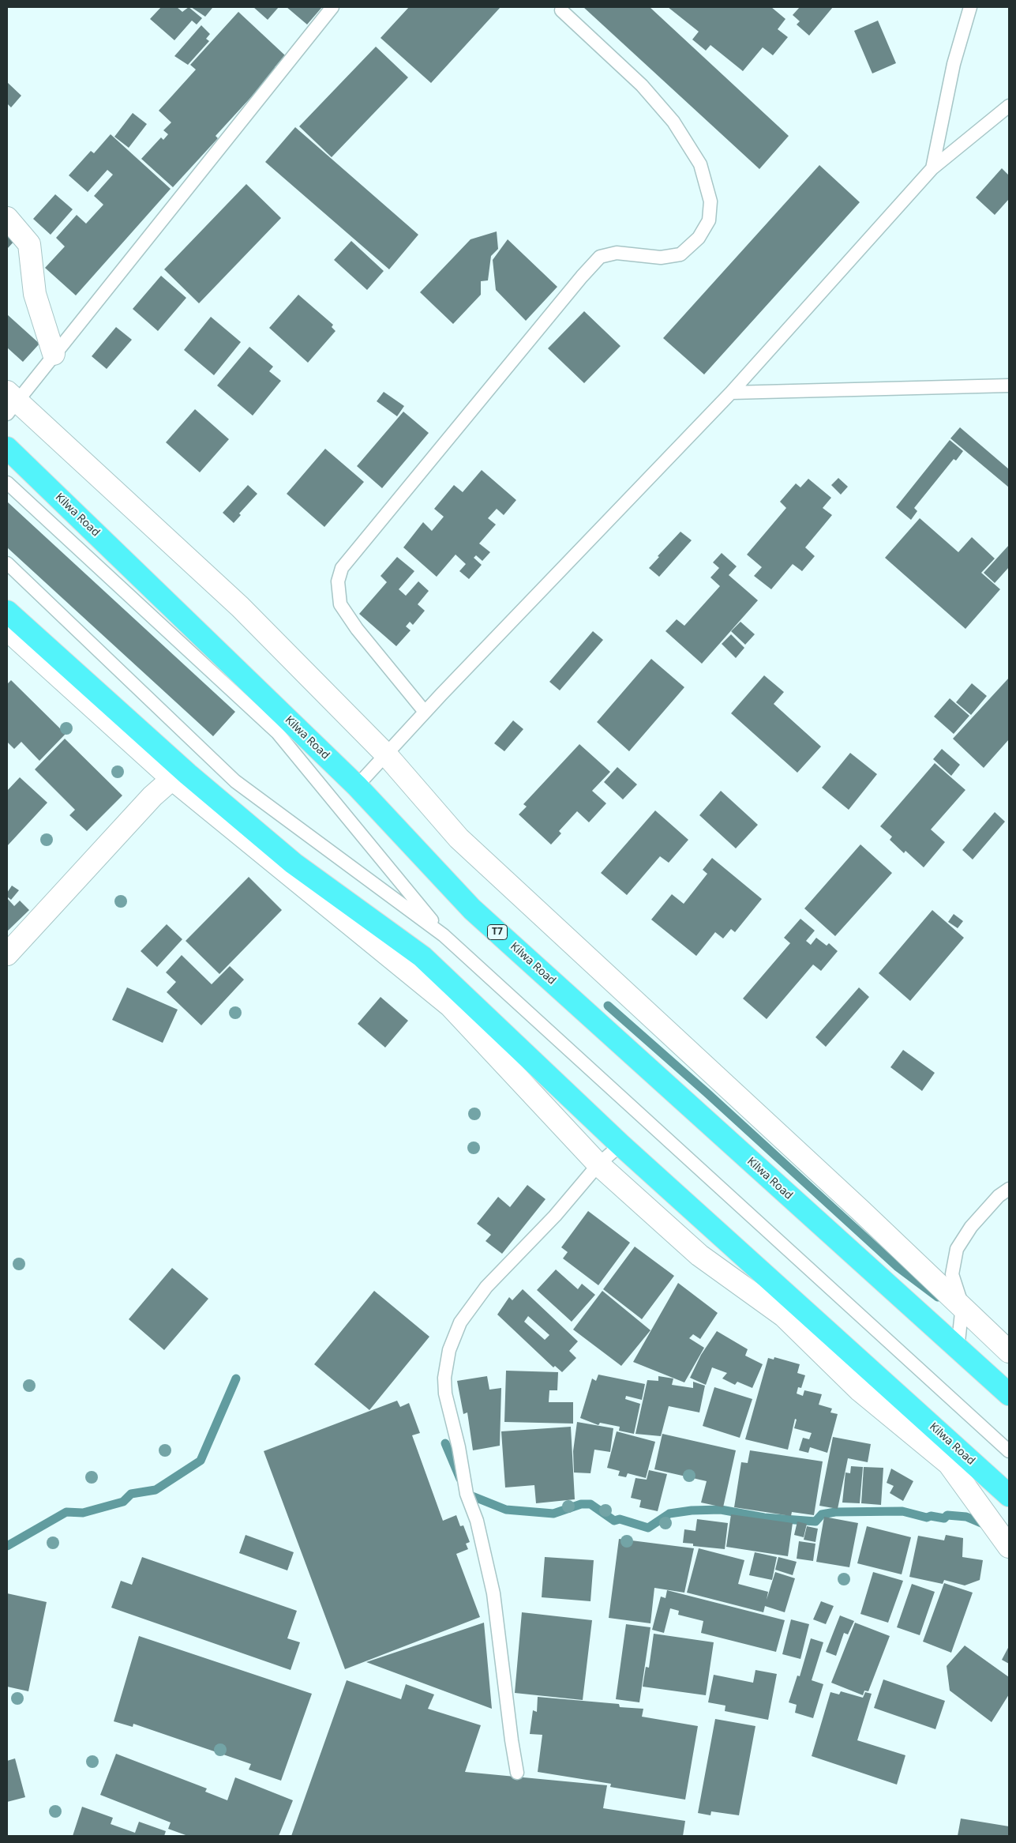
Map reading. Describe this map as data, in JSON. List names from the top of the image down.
{
  "streets": {
    "highway": ["Kilwa Road", "T7"]
  }
}
